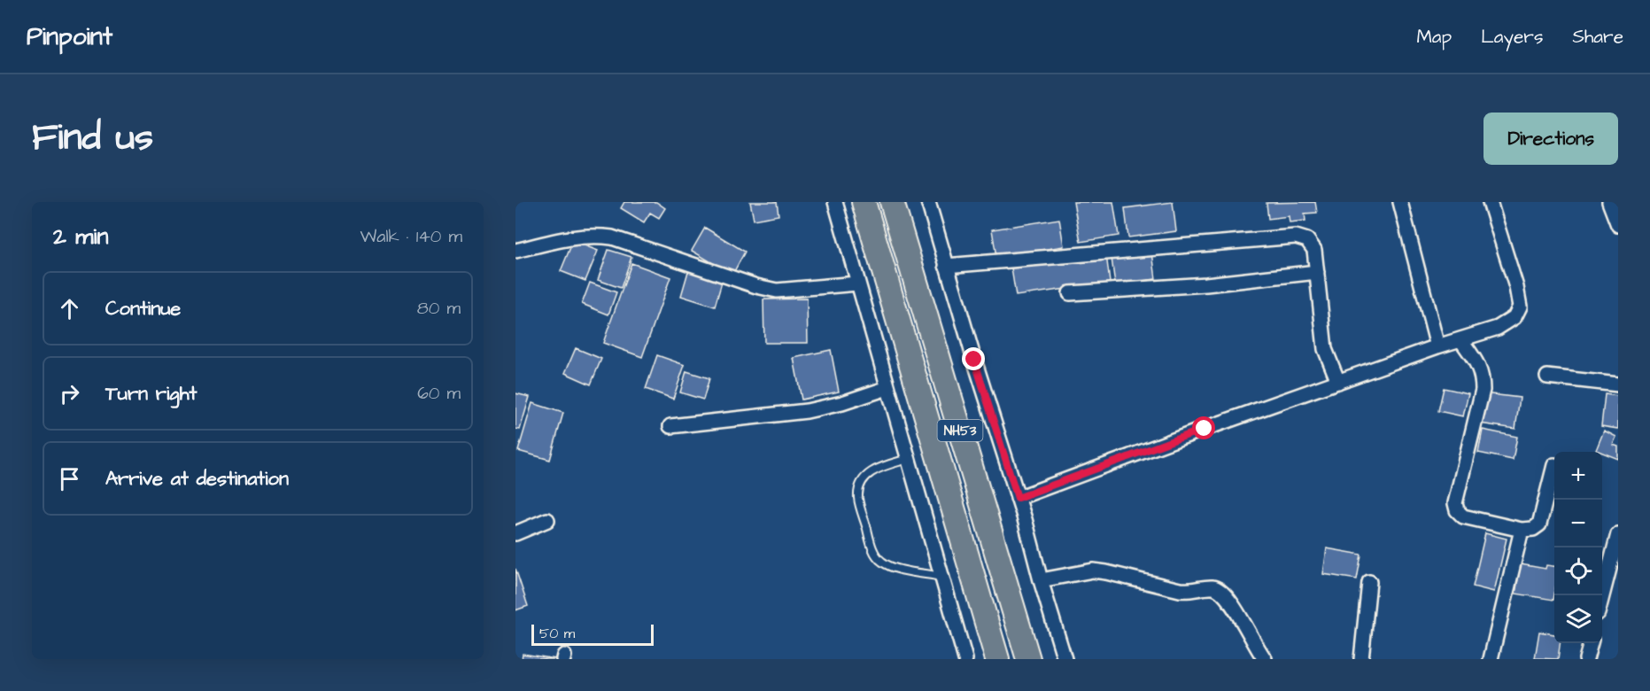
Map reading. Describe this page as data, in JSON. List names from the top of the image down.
{
  "streets": {
    "highway": ["NH53"]
  },
  "scale_bar": "50 m",
  "page": {
    "header": "Pinpoint",
    "nav": ["Map", "Layers", "Share"],
    "title": "Find us",
    "buttons": "Directions",
    "heading": ["2 min", "Walk · 140 m"],
    "list": [
      ["Continue", "80 m"],
      ["Turn right", "60 m"],
      "Arrive at destination"
    ],
    "map_buttons": ["+", "−"],
    "scale": "50 m"
  }
}
